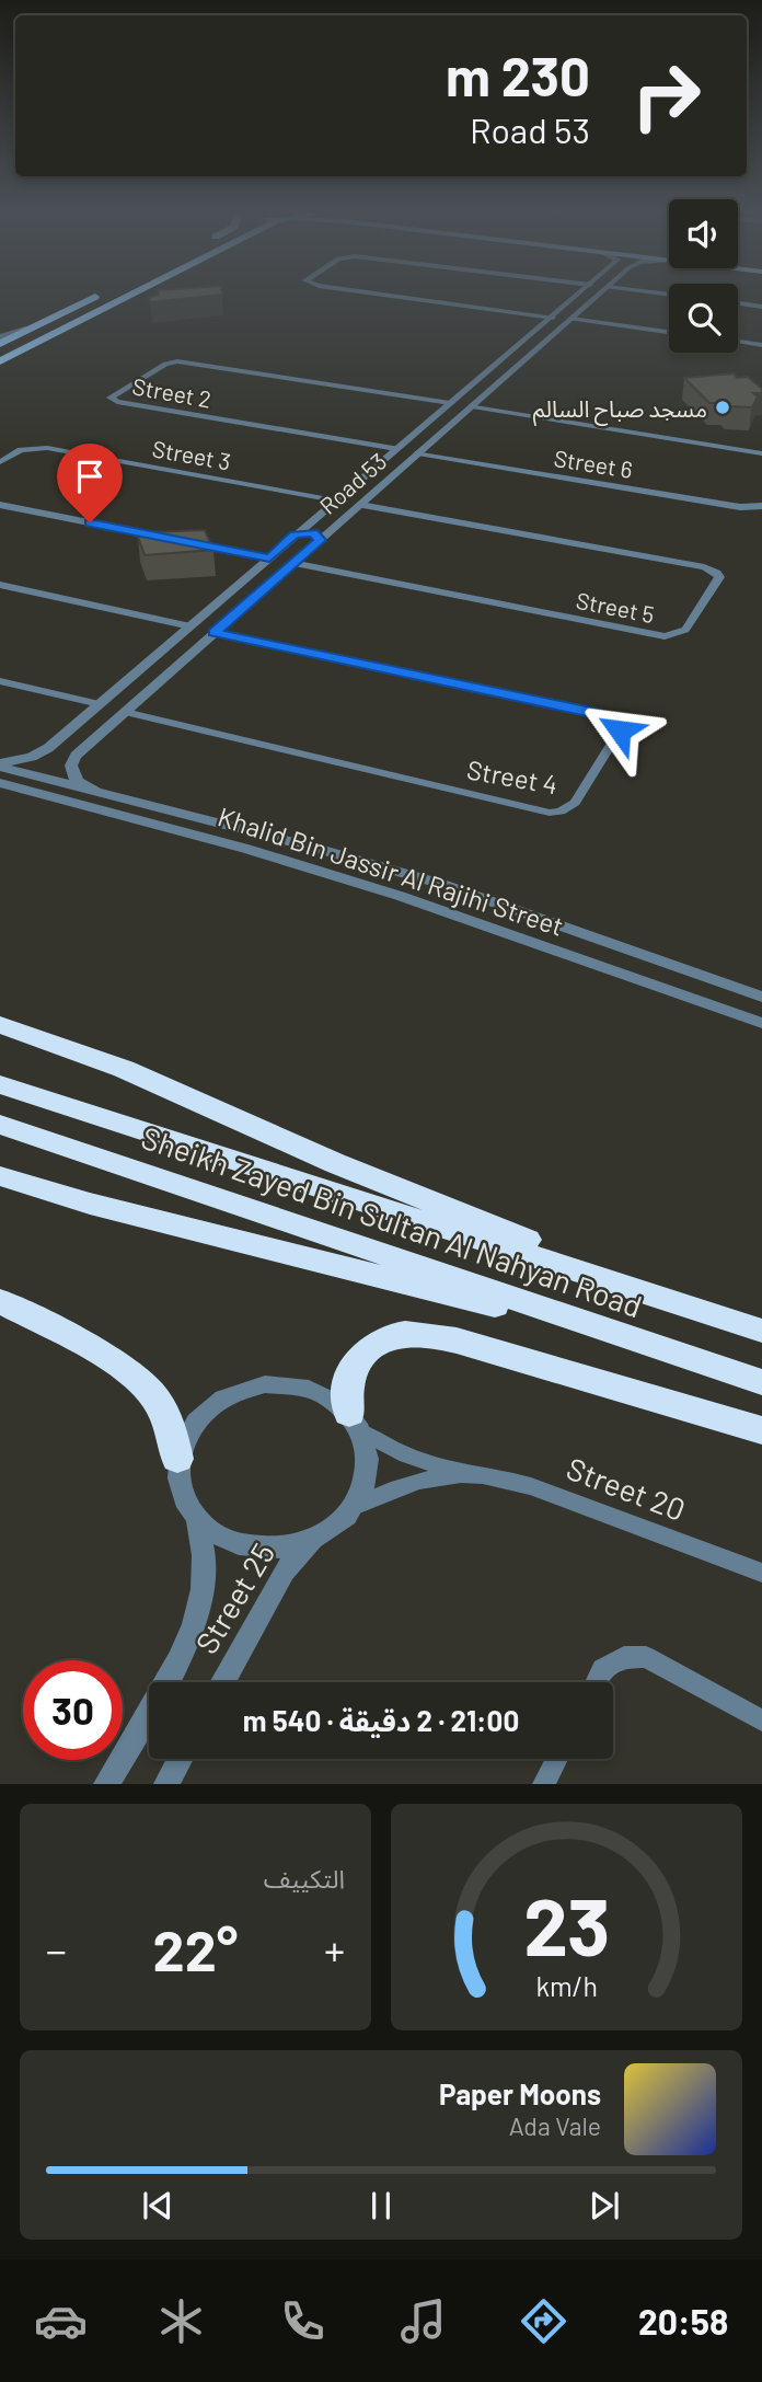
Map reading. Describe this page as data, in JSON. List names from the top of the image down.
{
  "streets": {
    "highway": ["Sheikh Zayed Bin Sultan Al Nahyan Road"],
    "street": [
      "Street 2",
      "Street 3",
      "Street 6",
      "Road 53",
      "Street 5",
      "Street 4",
      "Khalid Bin Jassir Al Rajihi Street",
      "Street 20",
      "Street 25"
    ]
  },
  "crossings": [
    ["Street 2", "Road 53"],
    ["Street 3", "Road 53"],
    ["Street 6", "Road 53"],
    ["Road 53", "Street 5"],
    ["Road 53", "Street 4"],
    ["Road 53", "Khalid Bin Jassir Al Rajihi Street"],
    ["Street 20", "Street 25"]
  ],
  "places": ["مسجد صباح السالم"],
  "page": {
    "turn": ["230 m", "Road 53"],
    "limit": "30",
    "trip": "21:00 · 2 دقيقة · 540 m",
    "tile": "التكييف",
    "heat": ["−", "22°", "+"],
    "song": ["Paper Moons", "Ada Vale"],
    "tabs": "20:58",
    "gauge": ["23", "km/h"]
  }
}
